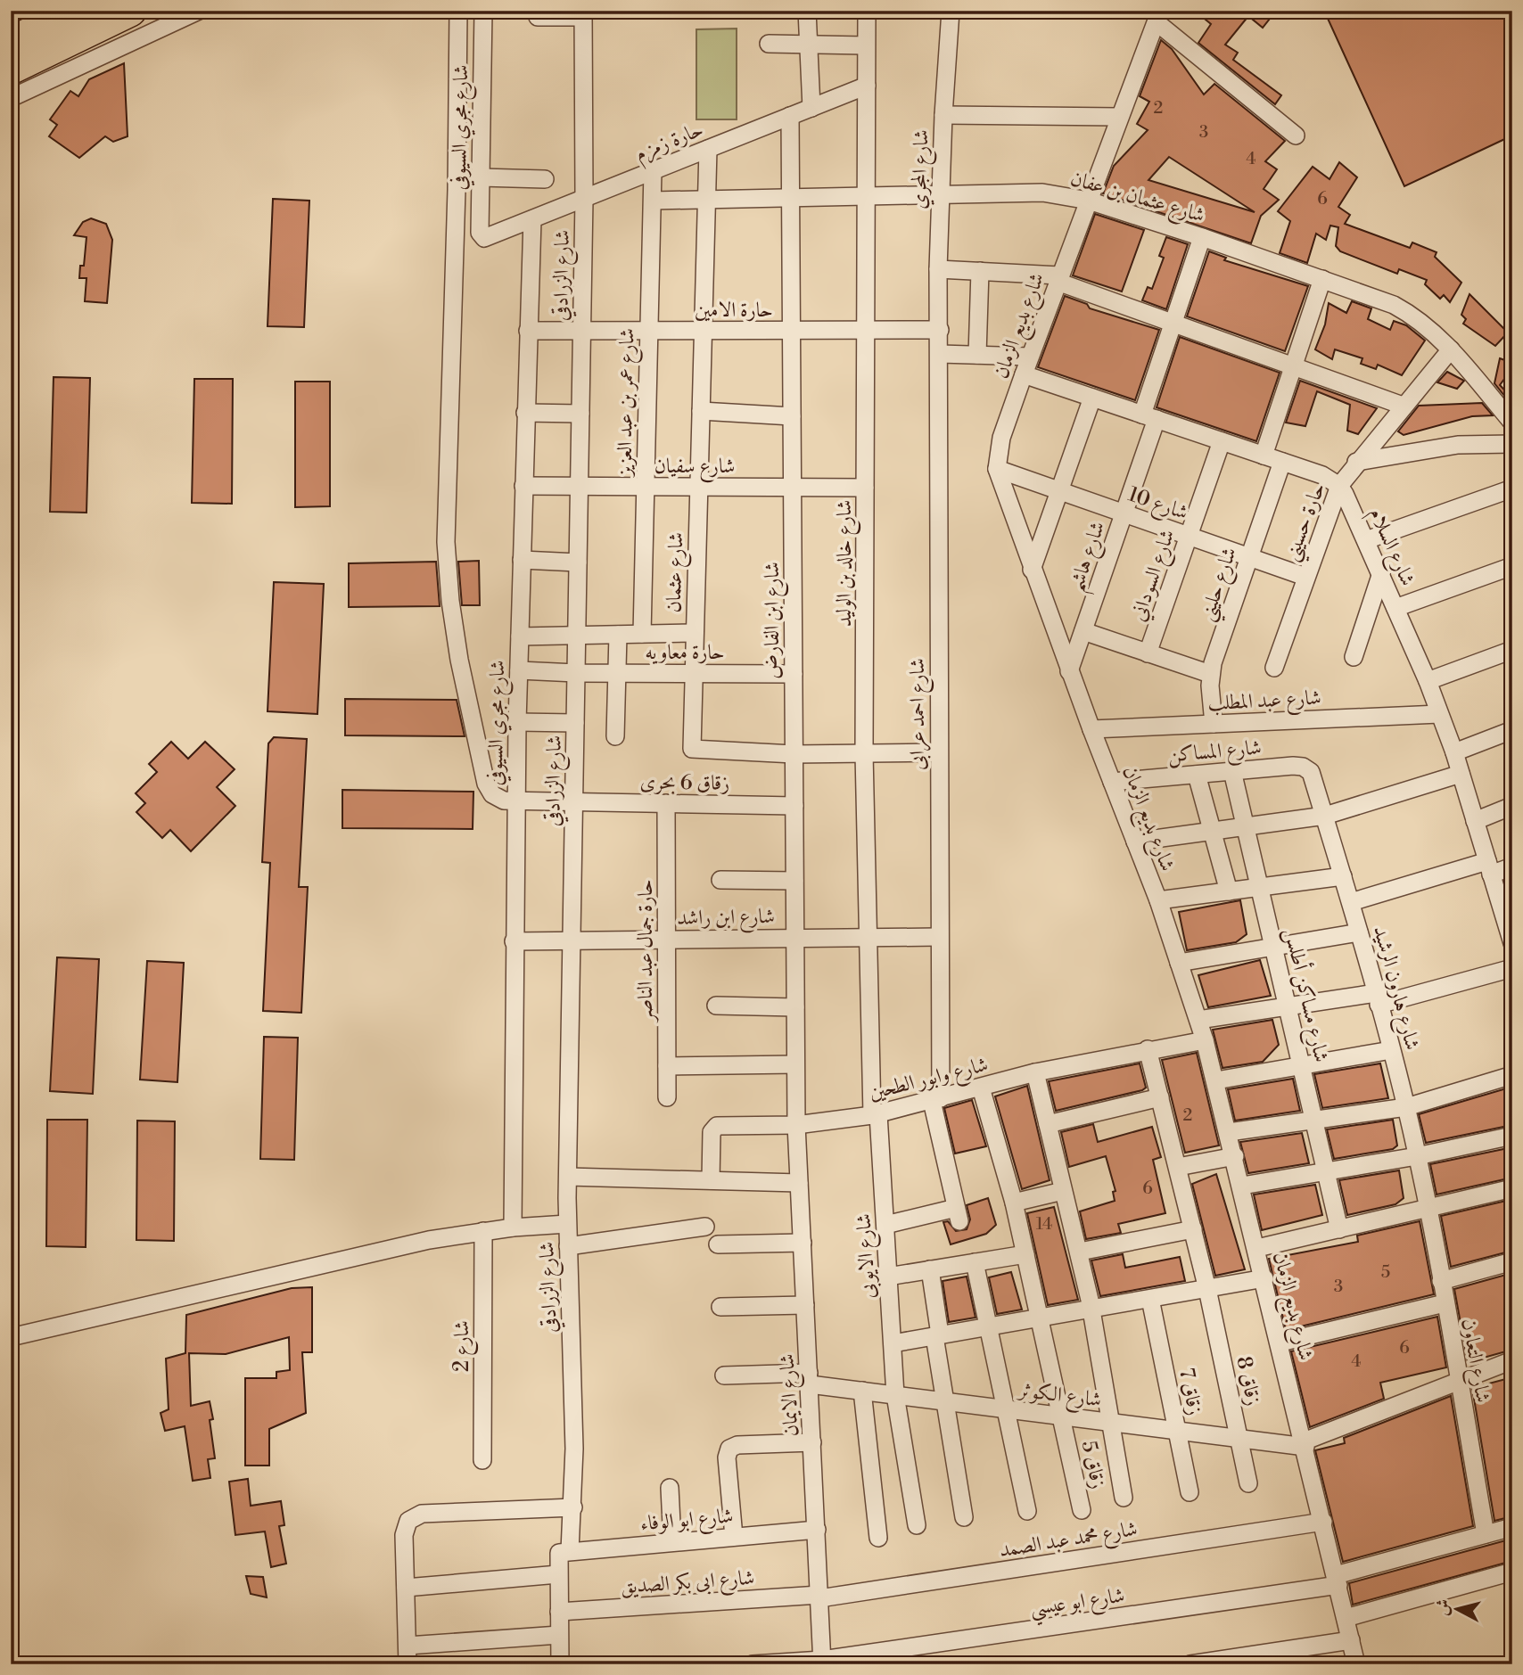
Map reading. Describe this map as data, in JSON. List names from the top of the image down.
{
  "streets": {
    "street": [
      "شارع مجري السيوفي",
      "حارة زمزم",
      "شارع المجري",
      "شارع عثمان بن عفان",
      "شارع الزرادقي",
      "حارة الامين",
      "شارع بديع الزمان",
      "شارع عمر بن عبد العزيز",
      "شارع سفيان",
      "شارع 10",
      "حارة حسيني",
      "شارع السلام",
      "شارع هاشم",
      "شارع خالد بن الوليد",
      "شارع عثمان",
      "شارع السوداني",
      "شارع حليني",
      "شارع ابن الفارض",
      "حارة معاويه",
      "شارع عبد المطلب",
      "شارع احمد عرابى",
      "شارع المساكن",
      "زقاق 6 بحرى",
      "شارع ابن راشد",
      "حارة جمال عبد الناصر",
      "شارع هارون الرشيد",
      "شارع مساكن أطلس",
      "شارع وابور الطحين",
      "شارع الايوبى",
      "شارع 2",
      "شارع التعاون",
      "زقاق 8",
      "زقاق 7",
      "شارع الكوثر",
      "شارع الايمان",
      "زقاق 5",
      "شارع ابو الوفاء",
      "شارع محمد عبد الصمد",
      "شارع ابى بكر الصديق",
      "شارع ابو عيسي"
    ]
  },
  "crossings": [
    ["شارع مجري السيوفي", "حارة زمزم"],
    ["شارع مجري السيوفي", "حارة الامين"],
    ["شارع مجري السيوفي", "شارع سفيان"],
    ["شارع مجري السيوفي", "حارة معاويه"],
    ["شارع مجري السيوفي", "زقاق 6 بحرى"],
    ["شارع مجري السيوفي", "شارع ابن راشد"],
    ["حارة زمزم", "شارع الزرادقي"],
    ["حارة زمزم", "شارع عمر بن عبد العزيز"],
    ["حارة زمزم", "شارع خالد بن الوليد"],
    ["حارة زمزم", "شارع عثمان"],
    ["حارة زمزم", "شارع ابن الفارض"],
    ["شارع المجري", "شارع عثمان بن عفان"],
    ["شارع المجري", "حارة الامين"],
    ["شارع المجري", "شارع احمد عرابى"],
    ["شارع عثمان بن عفان", "شارع بديع الزمان"],
    ["شارع عثمان بن عفان", "شارع عمر بن عبد العزيز"],
    ["شارع عثمان بن عفان", "حارة حسيني"],
    ["شارع عثمان بن عفان", "شارع هاشم"],
    ["شارع عثمان بن عفان", "شارع خالد بن الوليد"],
    ["شارع عثمان بن عفان", "شارع عثمان"],
    ["شارع عثمان بن عفان", "شارع ابن الفارض"],
    ["شارع الزرادقي", "حارة الامين"],
    ["شارع الزرادقي", "شارع سفيان"],
    ["شارع الزرادقي", "حارة معاويه"],
    ["شارع الزرادقي", "زقاق 6 بحرى"],
    ["شارع الزرادقي", "شارع ابن راشد"],
    ["شارع الزرادقي", "شارع ابو الوفاء"],
    ["شارع الزرادقي", "شارع ابى بكر الصديق"],
    ["حارة الامين", "شارع عمر بن عبد العزيز"],
    ["حارة الامين", "شارع خالد بن الوليد"],
    ["حارة الامين", "شارع عثمان"],
    ["حارة الامين", "شارع ابن الفارض"],
    ["حارة الامين", "شارع احمد عرابى"],
    ["شارع بديع الزمان", "شارع 10"],
    ["شارع بديع الزمان", "شارع هاشم"],
    ["شارع بديع الزمان", "شارع عبد المطلب"],
    ["شارع بديع الزمان", "شارع المساكن"],
    ["شارع بديع الزمان", "شارع وابور الطحين"],
    ["شارع بديع الزمان", "شارع التعاون"],
    ["شارع بديع الزمان", "شارع الكوثر"],
    ["شارع بديع الزمان", "شارع محمد عبد الصمد"],
    ["شارع بديع الزمان", "شارع ابو عيسي"],
    ["شارع عمر بن عبد العزيز", "شارع سفيان"],
    ["شارع سفيان", "شارع خالد بن الوليد"],
    ["شارع سفيان", "شارع عثمان"],
    ["شارع سفيان", "شارع ابن الفارض"],
    ["شارع 10", "حارة حسيني"],
    ["شارع 10", "شارع هاشم"],
    ["شارع 10", "شارع السوداني"],
    ["شارع 10", "شارع حليني"],
    ["حارة حسيني", "شارع السلام"],
    ["شارع السلام", "شارع عبد المطلب"],
    ["شارع خالد بن الوليد", "شارع عثمان"],
    ["شارع خالد بن الوليد", "شارع ابن راشد"],
    ["شارع خالد بن الوليد", "شارع وابور الطحين"],
    ["شارع خالد بن الوليد", "شارع الايوبى"],
    ["شارع عثمان", "شارع ابن الفارض"],
    ["شارع عثمان", "حارة معاويه"],
    ["شارع عثمان", "شارع احمد عرابى"],
    ["شارع حليني", "شارع عبد المطلب"],
    ["شارع ابن الفارض", "حارة معاويه"],
    ["شارع ابن الفارض", "زقاق 6 بحرى"],
    ["شارع ابن الفارض", "شارع ابن راشد"],
    ["شارع ابن الفارض", "شارع وابور الطحين"],
    ["شارع ابن الفارض", "شارع الايمان"],
    ["شارع احمد عرابى", "شارع ابن راشد"],
    ["شارع احمد عرابى", "شارع وابور الطحين"],
    ["شارع احمد عرابى", "شارع الايوبى"],
    ["شارع المساكن", "شارع هارون الرشيد"],
    ["شارع المساكن", "شارع مساكن أطلس"],
    ["زقاق 6 بحرى", "حارة جمال عبد الناصر"],
    ["شارع ابن راشد", "حارة جمال عبد الناصر"],
    ["شارع هارون الرشيد", "شارع التعاون"],
    ["شارع وابور الطحين", "شارع الايوبى"],
    ["شارع وابور الطحين", "زقاق 8"],
    ["شارع وابور الطحين", "شارع الايمان"],
    ["شارع وابور الطحين", "زقاق 5"],
    ["شارع الايوبى", "شارع الكوثر"],
    ["شارع التعاون", "شارع ابو عيسي"],
    ["زقاق 8", "شارع الكوثر"],
    ["زقاق 7", "شارع الكوثر"],
    ["شارع الكوثر", "شارع الايمان"],
    ["شارع الكوثر", "زقاق 5"],
    ["شارع الايمان", "شارع ابو الوفاء"],
    ["شارع الايمان", "شارع محمد عبد الصمد"],
    ["شارع الايمان", "شارع ابى بكر الصديق"],
    ["شارع الايمان", "شارع ابو عيسي"],
    ["شارع محمد عبد الصمد", "شارع ابى بكر الصديق"]
  ],
  "house_numbers": [
    "2",
    "3",
    "4",
    "6",
    "2",
    "6",
    "14",
    "5",
    "3",
    "6",
    "4"
  ],
  "north": "left"
}
